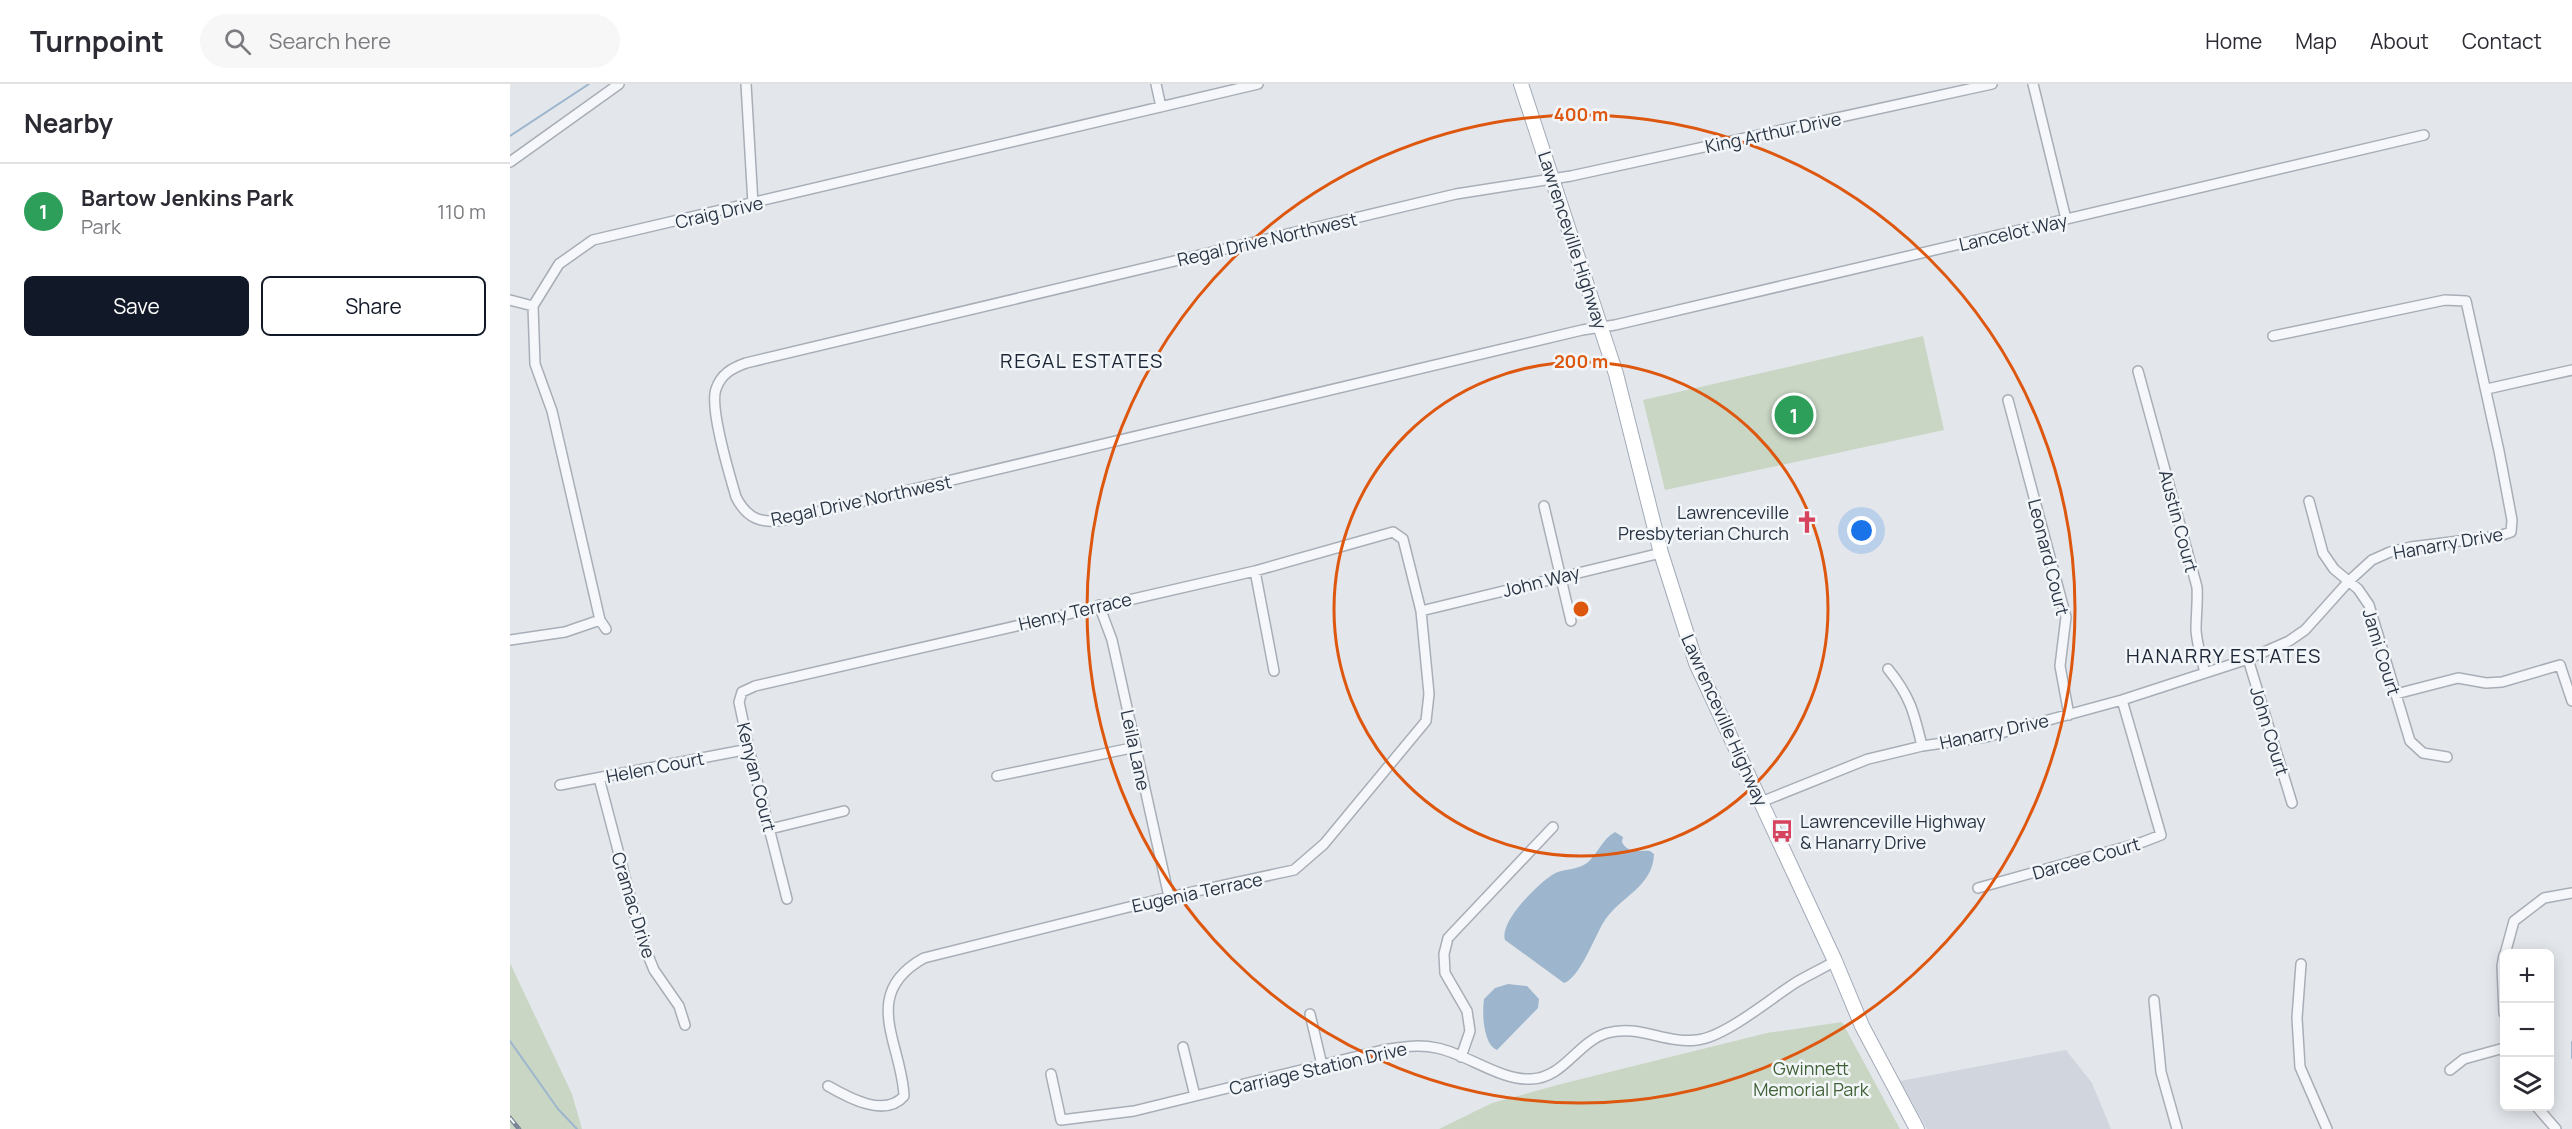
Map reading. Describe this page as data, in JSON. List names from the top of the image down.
{
  "streets": {
    "main road": ["Lawrenceville Highway"],
    "street": [
      "King Arthur Drive",
      "Craig Drive",
      "Lancelot Way",
      "Regal Drive Northwest",
      "Austin Court",
      "Hanarry Drive",
      "Leonard Court",
      "John Way",
      "Henry Terrace",
      "Jami Court",
      "John Court",
      "Leila Lane",
      "Helen Court",
      "Kenyan Court",
      "Darcee Court",
      "Eugenia Terrace",
      "Cramac Drive",
      "Carriage Station Drive"
    ]
  },
  "crossings": [
    ["King Arthur Drive", "Regal Drive Northwest"],
    ["King Arthur Drive", "Lawrenceville Highway"],
    ["Lancelot Way", "Regal Drive Northwest"],
    ["Lancelot Way", "Lawrenceville Highway"],
    ["Regal Drive Northwest", "Lawrenceville Highway"],
    ["Lawrenceville Highway", "Hanarry Drive"],
    ["Lawrenceville Highway", "John Way"],
    ["Lawrenceville Highway", "Carriage Station Drive"],
    ["Austin Court", "Hanarry Drive"],
    ["Hanarry Drive", "Leonard Court"],
    ["Hanarry Drive", "Jami Court"],
    ["Hanarry Drive", "John Court"],
    ["Hanarry Drive", "Darcee Court"],
    ["John Way", "Eugenia Terrace"],
    ["Henry Terrace", "Leila Lane"],
    ["Henry Terrace", "Kenyan Court"],
    ["Henry Terrace", "Eugenia Terrace"],
    ["Leila Lane", "Eugenia Terrace"],
    ["Helen Court", "Kenyan Court"],
    ["Helen Court", "Cramac Drive"]
  ],
  "districts": ["REGAL ESTATES", "HANARRY ESTATES"],
  "parks": ["Gwinnett Memorial Park"],
  "places": {
    "church": ["Lawrenceville Presbyterian Church"],
    "bus stop": ["Lawrenceville Highway & Hanarry Drive"]
  },
  "page": {
    "header": "Turnpoint",
    "search": "Search here",
    "nav": [
      "Home",
      "Map",
      "About",
      "Contact"
    ],
    "heading": "Nearby",
    "list": [
      {
        "mark": "1",
        "name": "Bartow Jenkins Park",
        "note": "Park",
        "value": "110 m"
      }
    ],
    "buttons": ["Save", "Share"],
    "pins": "1",
    "map_buttons": ["+", "−"]
  },
  "rings": ["400 m", "200 m"]
}
